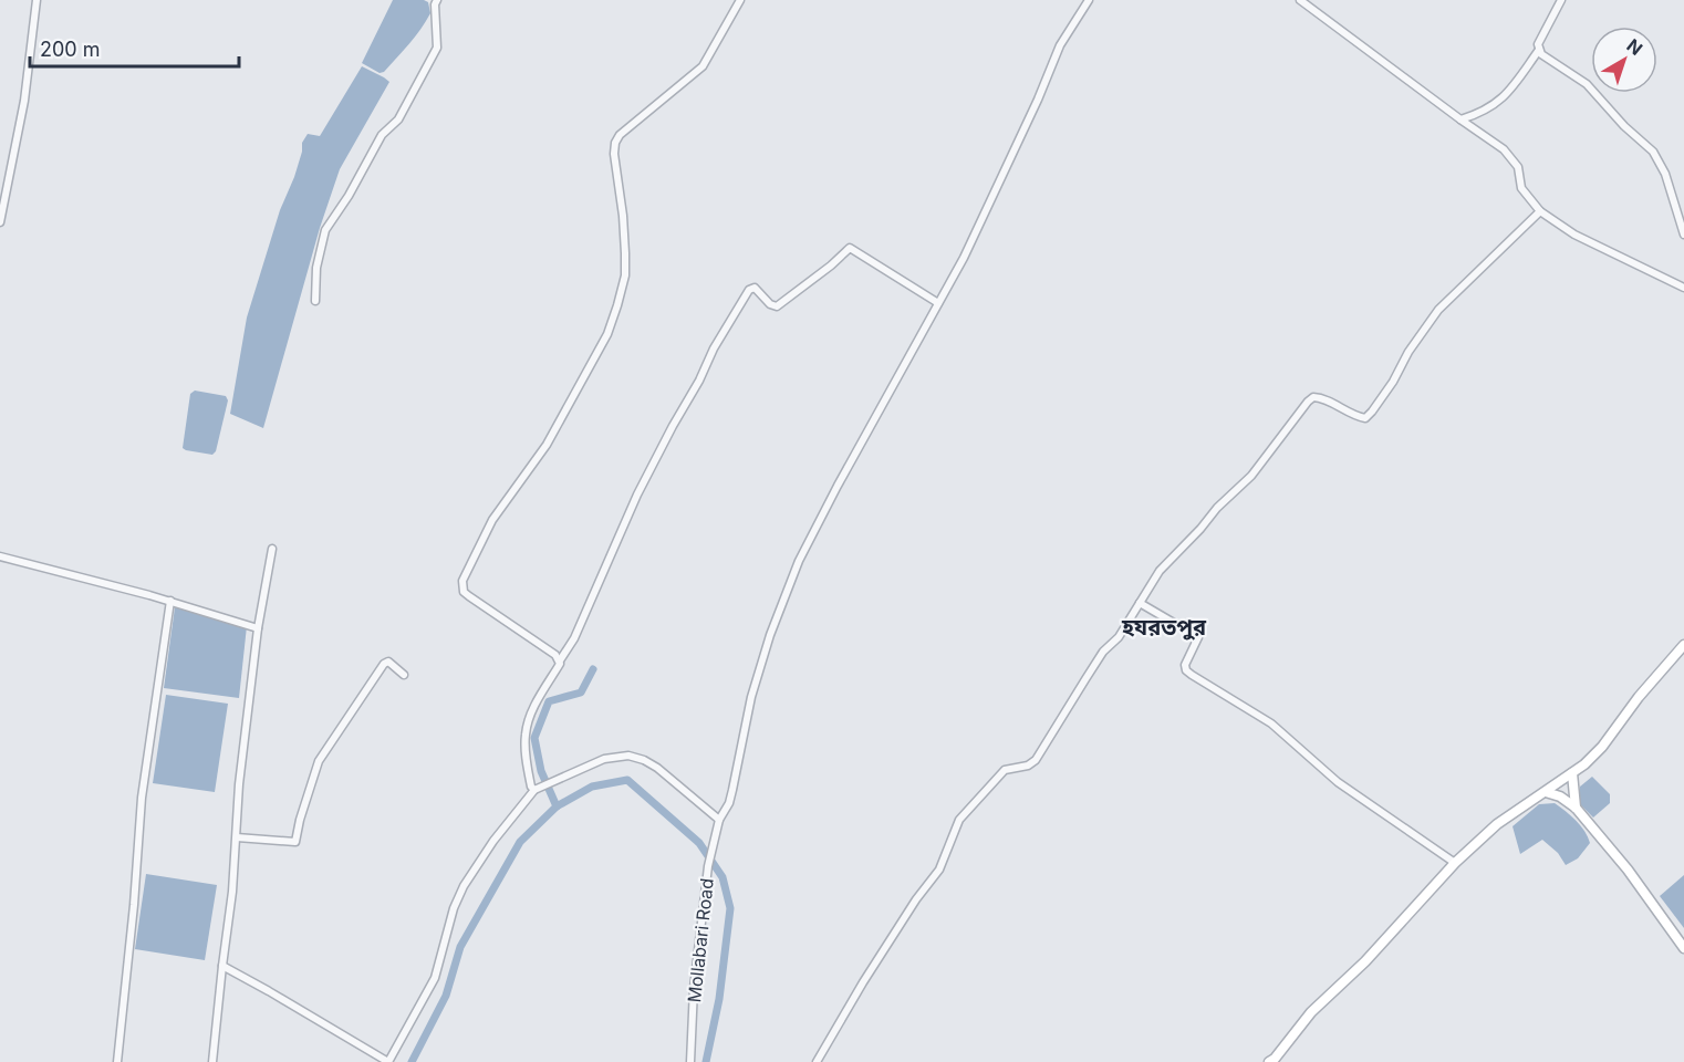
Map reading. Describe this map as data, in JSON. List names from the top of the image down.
{
  "streets": {
    "street": ["Mollabari Road"]
  },
  "districts": ["হযরতপুর"],
  "scale_bar": "200 m",
  "north": "top right"
}
